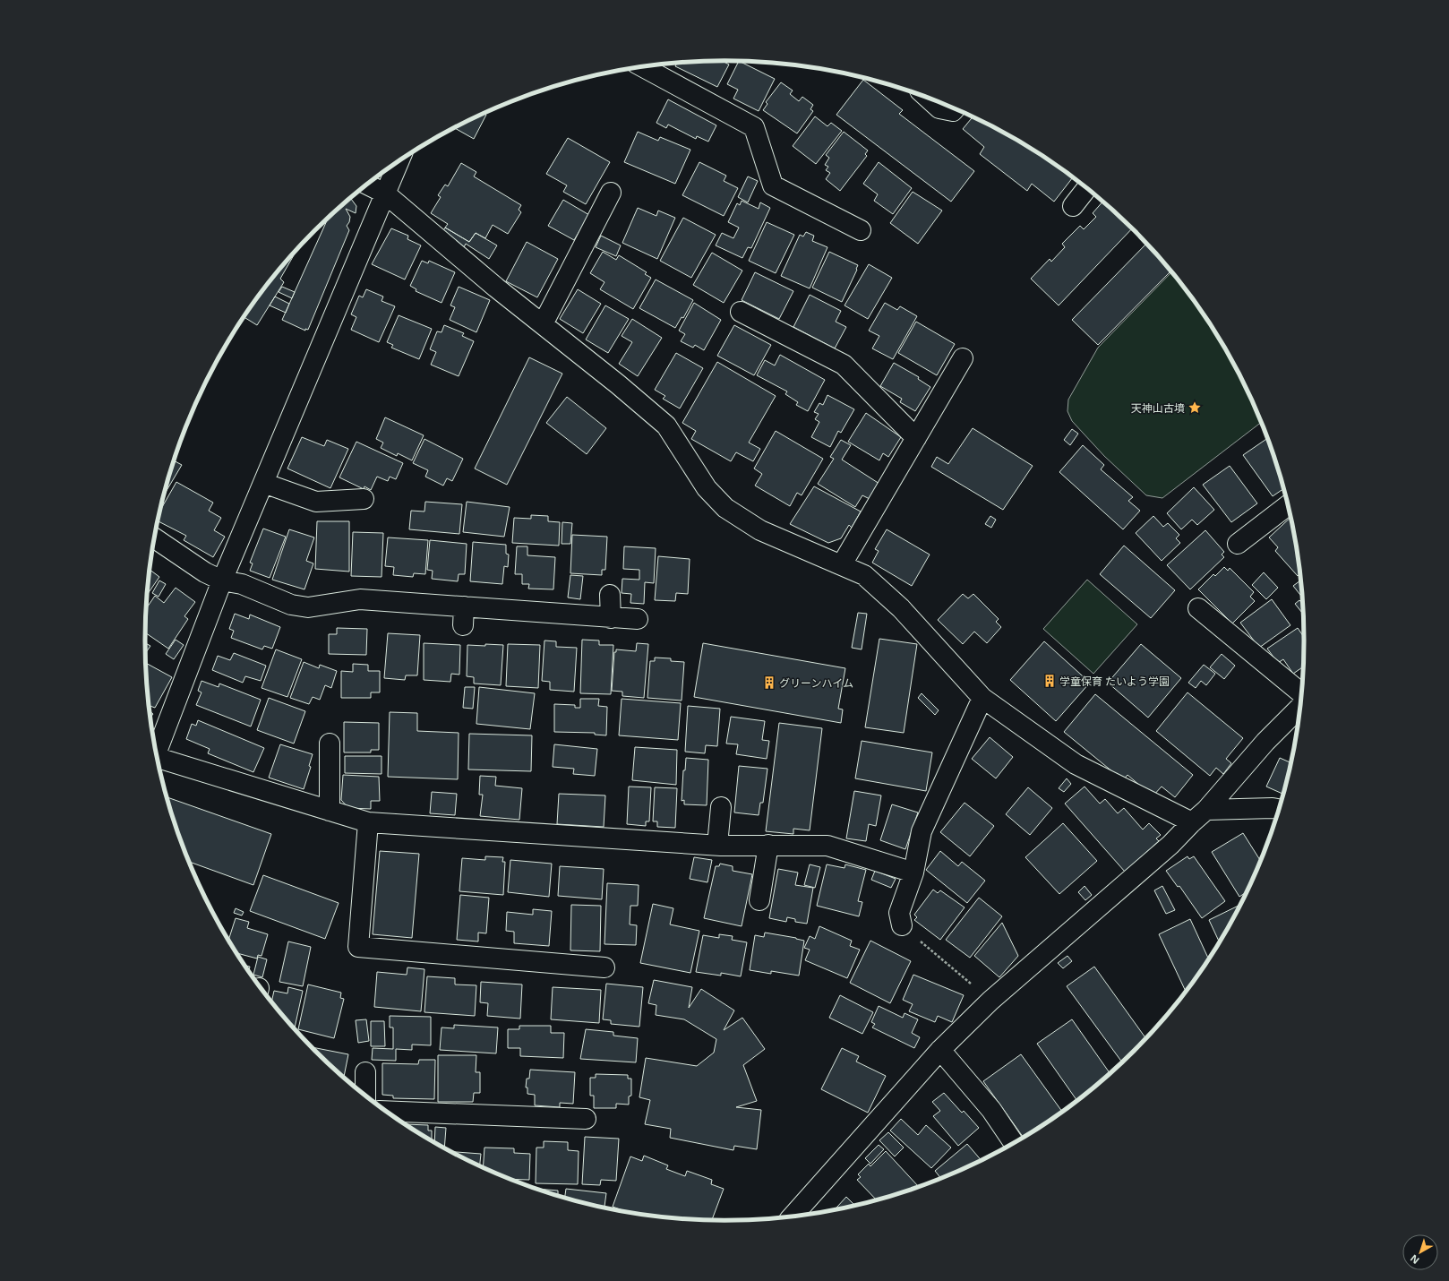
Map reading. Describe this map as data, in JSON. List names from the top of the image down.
{
  "places": {
    "place": ["天神山古墳"],
    "building": ["学童保育 たいよう学園", "グリーンハイム"]
  },
  "north": "bottom left"
}
